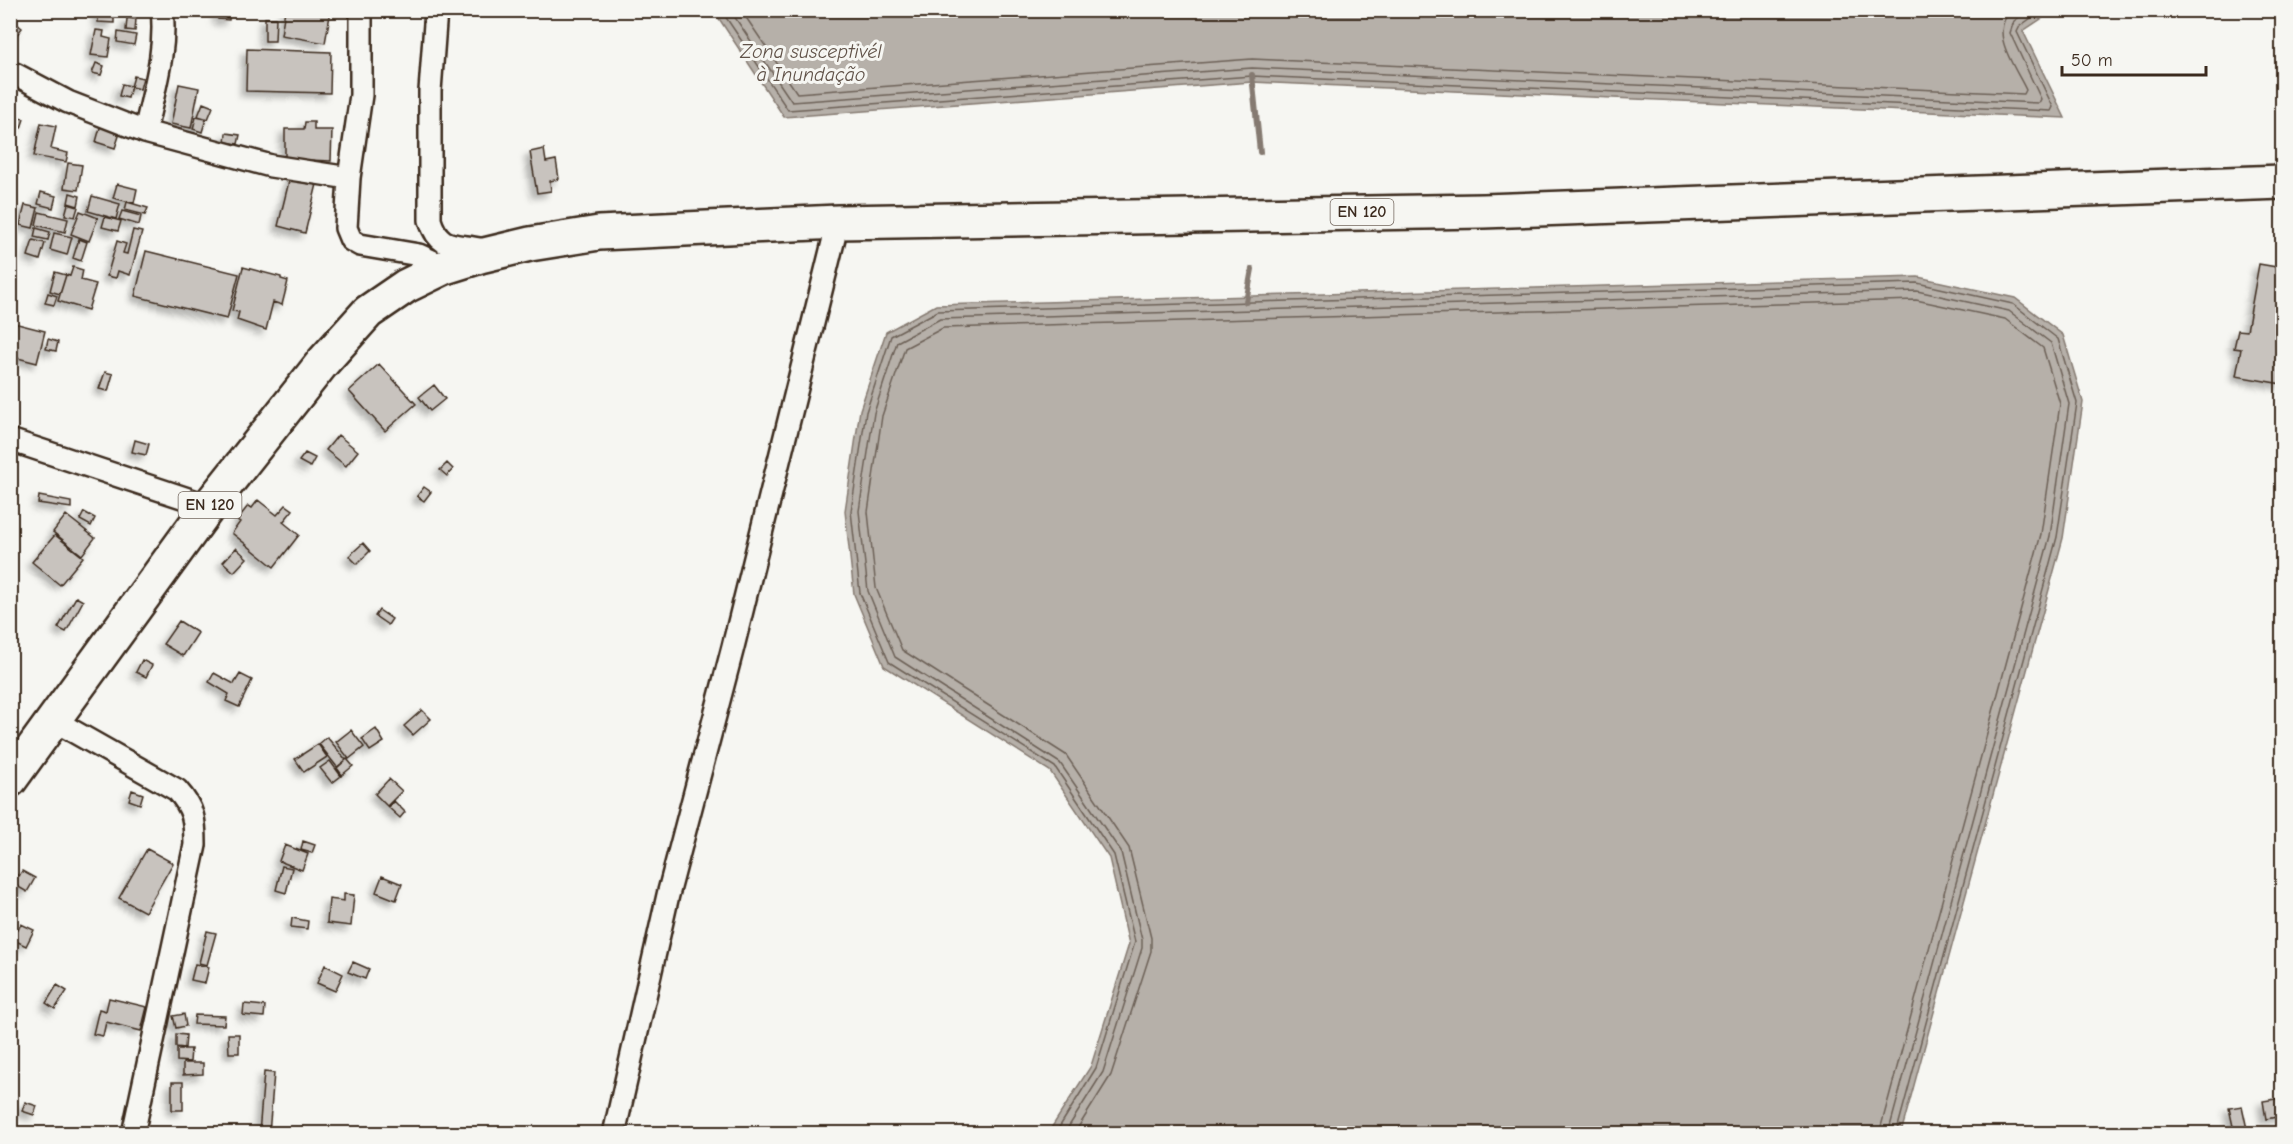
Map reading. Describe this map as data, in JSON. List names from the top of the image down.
{
  "streets": {
    "main road": ["EN 120"]
  },
  "water": ["Zona susceptivél à Inundação"],
  "scale_bar": "50 m"
}
